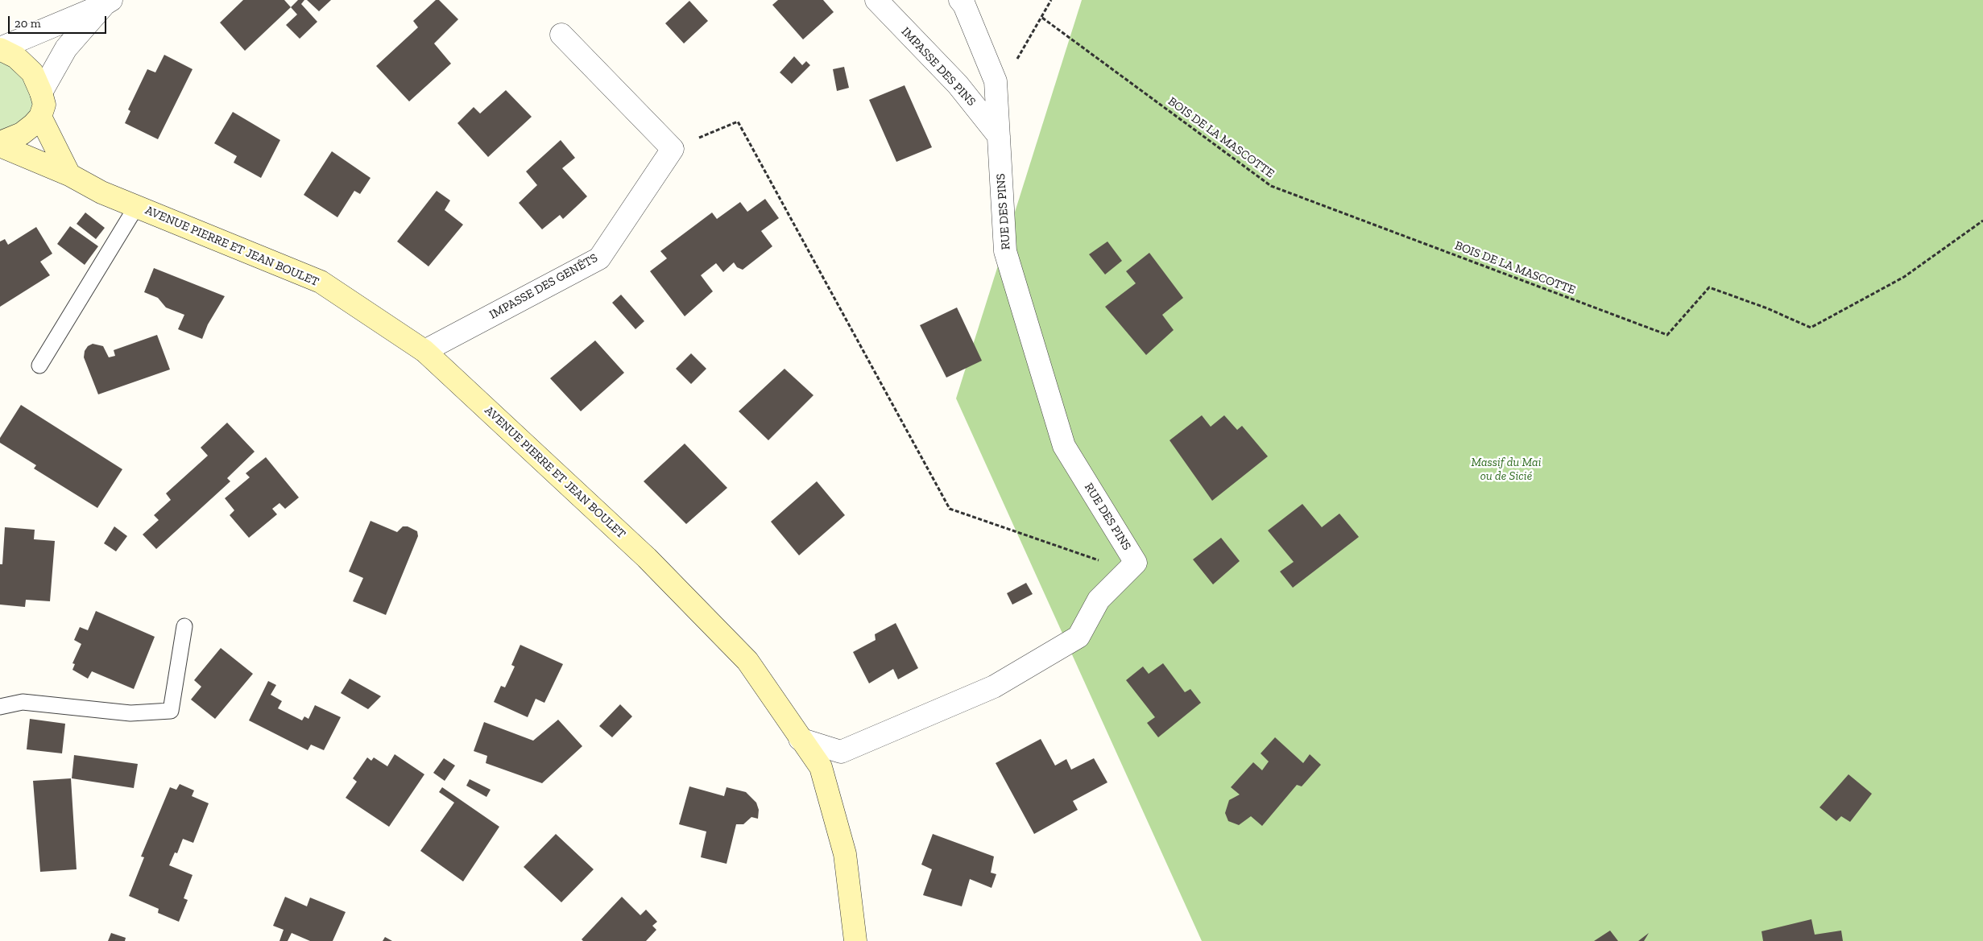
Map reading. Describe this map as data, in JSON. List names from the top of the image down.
{
  "streets": {
    "street": [
      "IMPASSE DES PINS",
      "RUE DES PINS",
      "AVENUE PIERRE ET JEAN BOULET",
      "IMPASSE DES GENÊTS"
    ],
    "path": ["BOIS DE LA MASCOTTE"]
  },
  "crossings": [
    ["IMPASSE DES PINS", "RUE DES PINS"],
    ["AVENUE PIERRE ET JEAN BOULET", "IMPASSE DES GENÊTS"]
  ],
  "parks": ["Massif du Mai ou de Sicié"],
  "scale_bar": "20 m"
}
